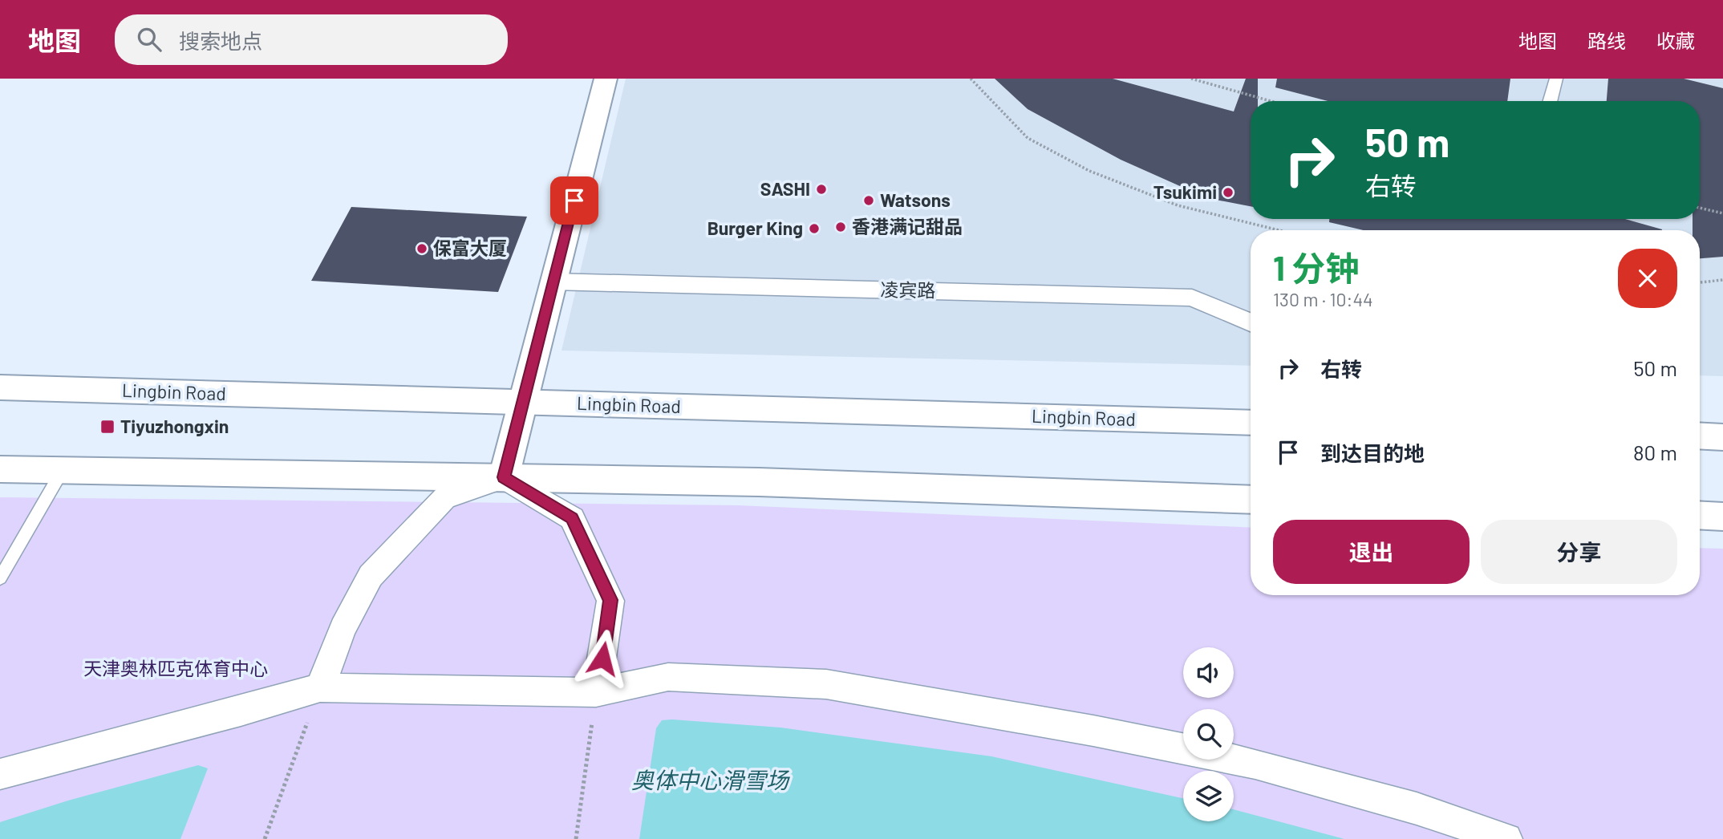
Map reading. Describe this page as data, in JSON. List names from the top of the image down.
{
  "streets": {
    "main road": ["Lingbin Road"],
    "street": ["凌宾路"]
  },
  "water": ["奥体中心滑雪场"],
  "parks": ["天津奥林匹克体育中心"],
  "places": {
    "other": [
      "SASHI",
      "Tsukimi",
      "Watsons",
      "香港满记甜品",
      "Burger King",
      "保富大厦"
    ],
    "transit": ["Tiyuzhongxin"]
  },
  "page": {
    "header": "地图",
    "search": "搜索地点",
    "nav": ["地图", "路线", "收藏"],
    "turn": ["50 m", "右转"],
    "heading": ["1 分钟", "130 m · 10:44"],
    "list": [
      {
        "name": "右转",
        "value": "50 m"
      },
      {
        "name": "到达目的地",
        "value": "80 m"
      }
    ],
    "buttons": ["退出", "分享"]
  }
}
